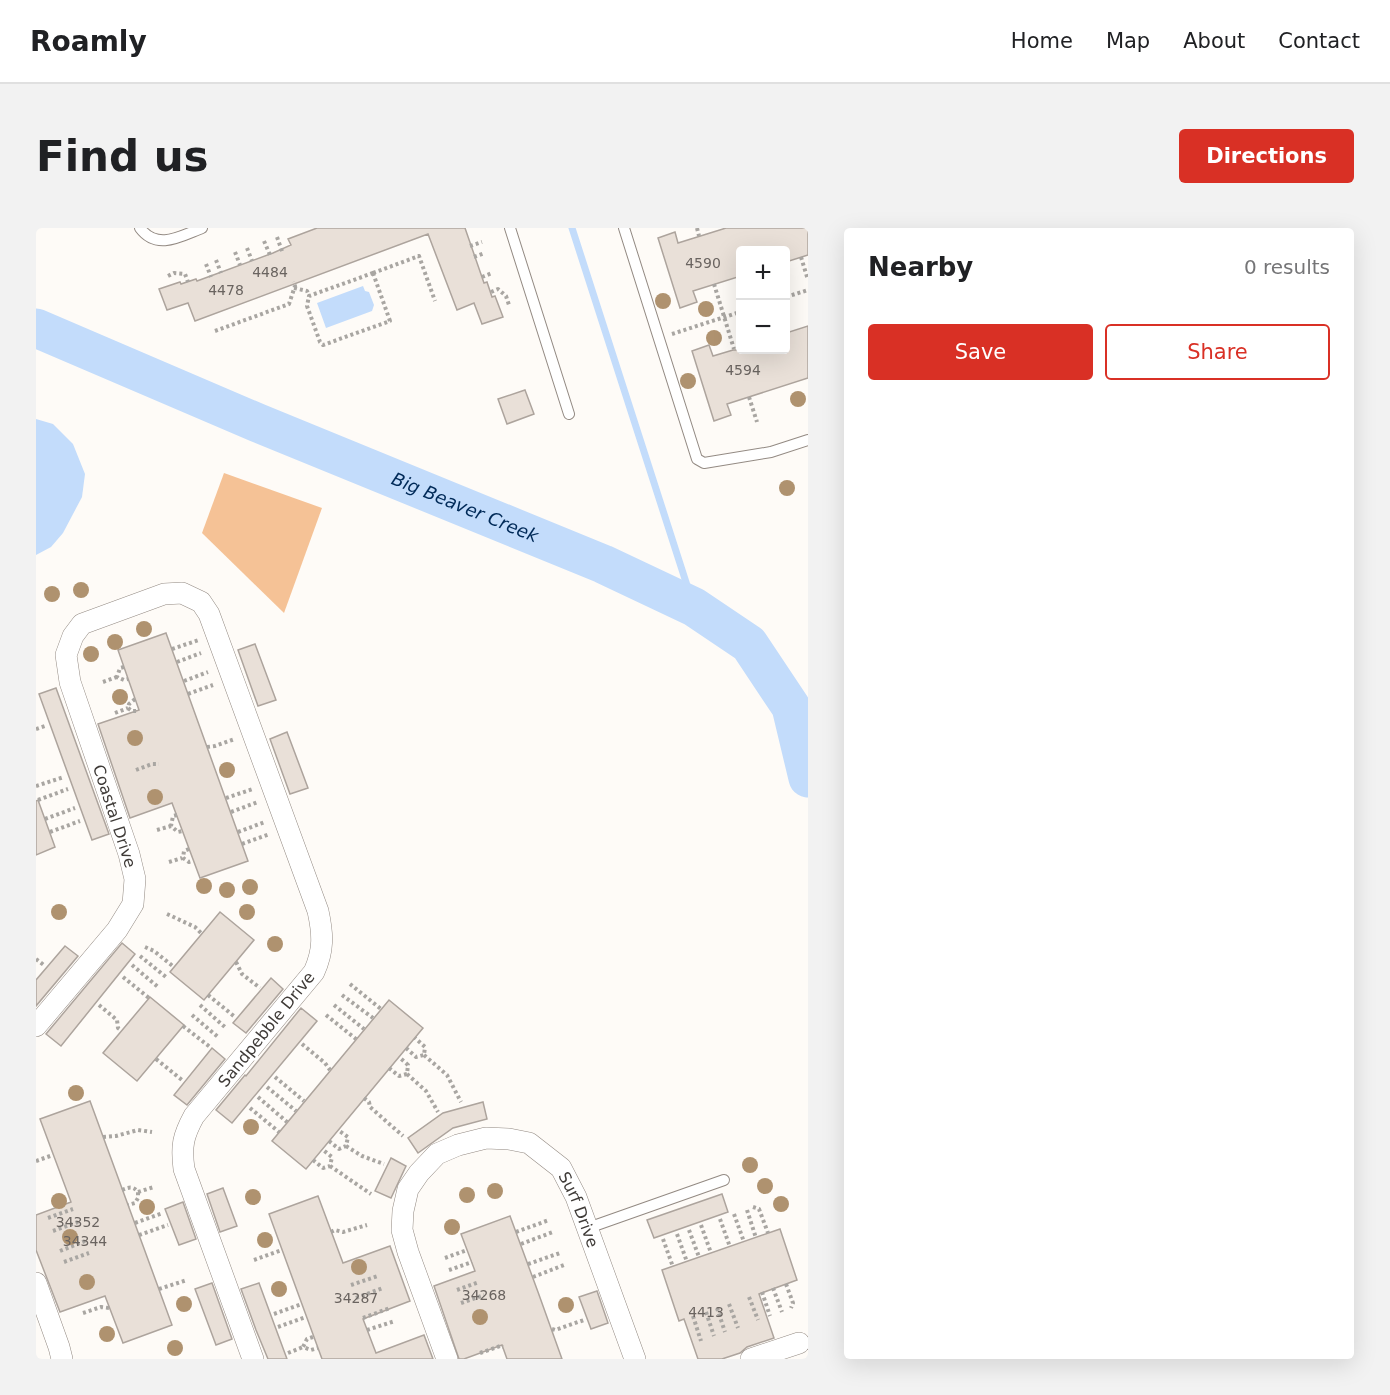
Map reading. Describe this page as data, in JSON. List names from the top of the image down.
{
  "streets": {
    "street": ["Coastal Drive", "Sandpebble Drive", "Surf Drive"]
  },
  "crossings": [
    ["Coastal Drive", "Sandpebble Drive"]
  ],
  "water": ["Big Beaver Creek"],
  "house_numbers": [
    "4590",
    "4484",
    "4478",
    "4594",
    "34352",
    "34344",
    "34268",
    "34287",
    "4413"
  ],
  "page": {
    "header": "Roamly",
    "nav": [
      "Home",
      "Map",
      "About",
      "Contact"
    ],
    "buttons": [
      "Directions",
      ["Save", "Share"]
    ],
    "title": "Find us",
    "heading": ["Nearby", "0 results"],
    "map_buttons": ["+", "−"]
  }
}
